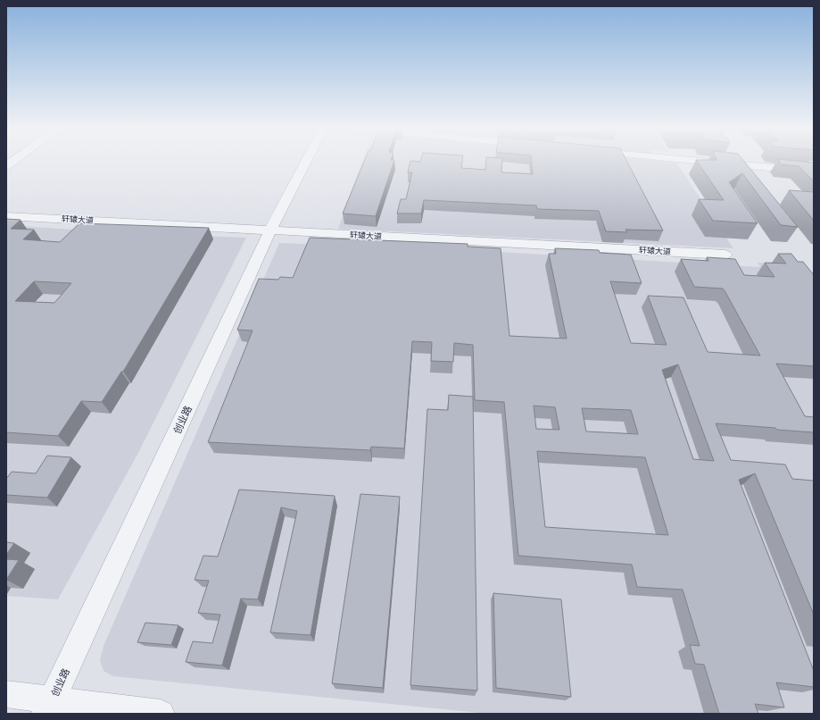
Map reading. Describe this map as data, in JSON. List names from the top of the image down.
{
  "streets": {
    "street": ["轩辕大道", "创业路"]
  },
  "crossings": [
    ["轩辕大道", "创业路"]
  ]
}
